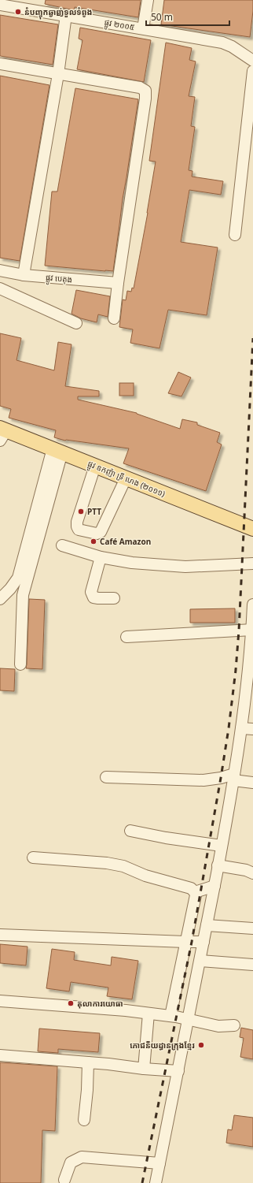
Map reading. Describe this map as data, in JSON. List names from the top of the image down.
{
  "streets": {
    "main road": ["ផ្លូវ ឧកញ៉ា ទ្រី ហេង (២០១១)"],
    "street": ["ផ្លូវ ២០០៥", "ផ្លូវ បេតុង"]
  },
  "places": [
    "នំបញ្ចុកឆ្ងាញ់ទួលទំពូង",
    "PTT",
    "Café Amazon",
    "តុលាការយោធា",
    "ភោជនីយដ្ធានក្រុងខ្មែរ"
  ],
  "scale_bar": "50 m"
}
